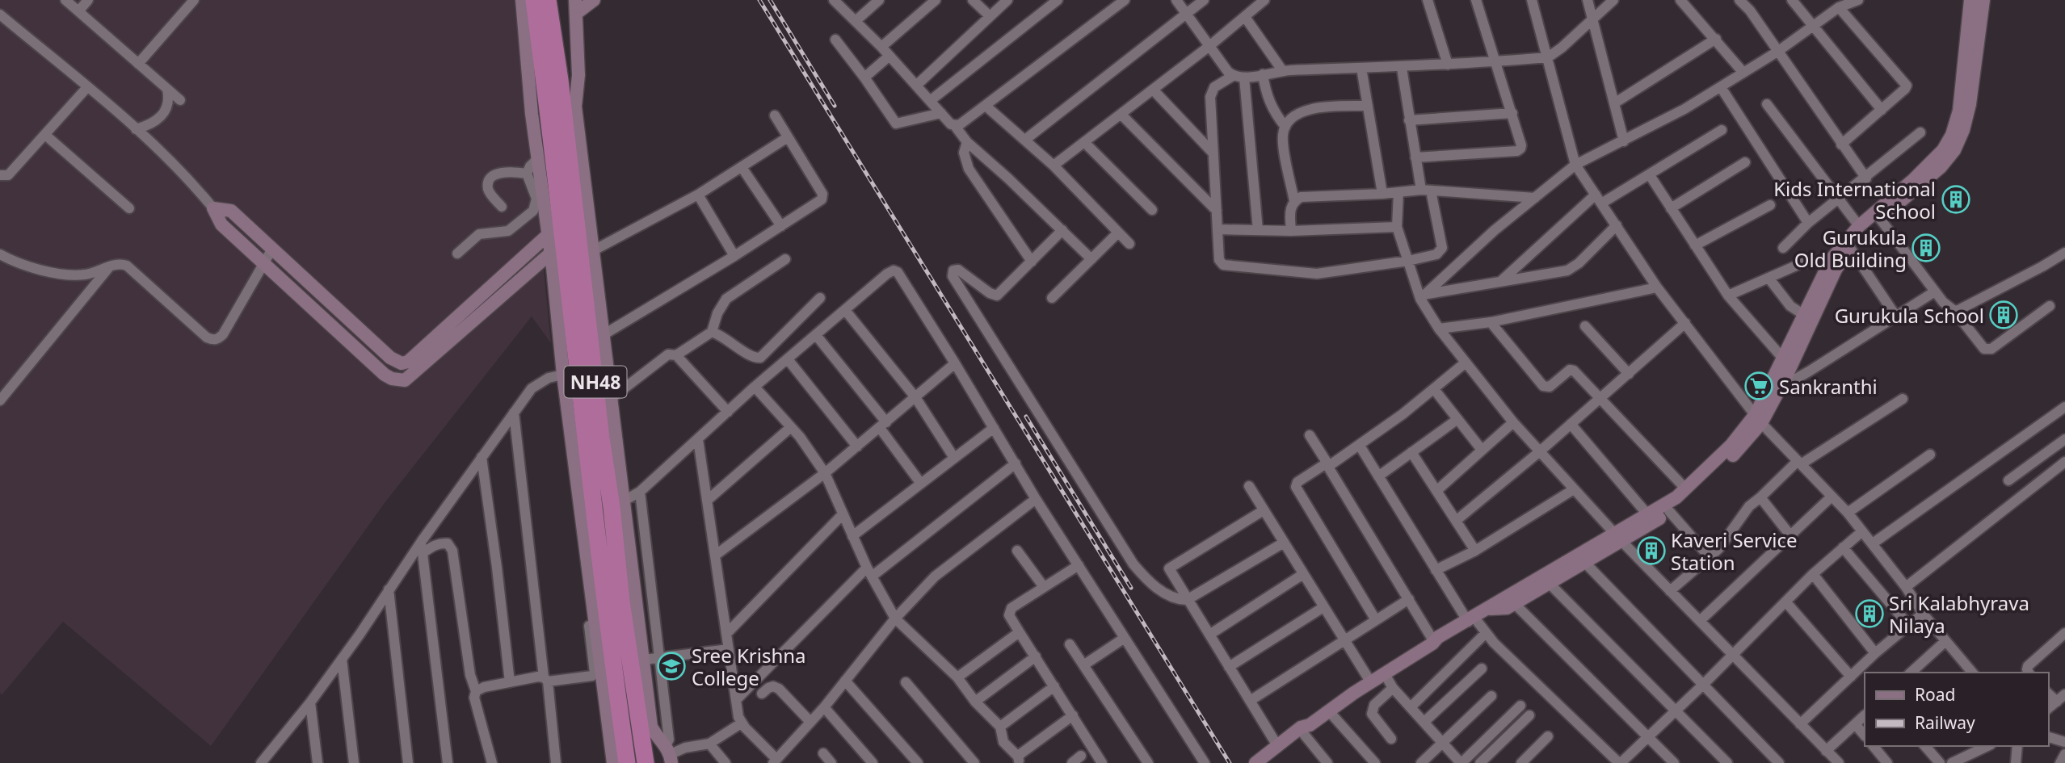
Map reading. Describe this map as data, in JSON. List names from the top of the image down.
{
  "streets": {
    "highway": ["NH48"]
  },
  "places": {
    "building": [
      "Kids International School",
      "Gurukula Old Building",
      "Gurukula School",
      "Kaveri Service Station",
      "Sri Kalabhyrava Nilaya"
    ],
    "supermarket": ["Sankranthi"],
    "school or university": ["Sree Krishna College"]
  },
  "legend": ["Road", "Railway"]
}
